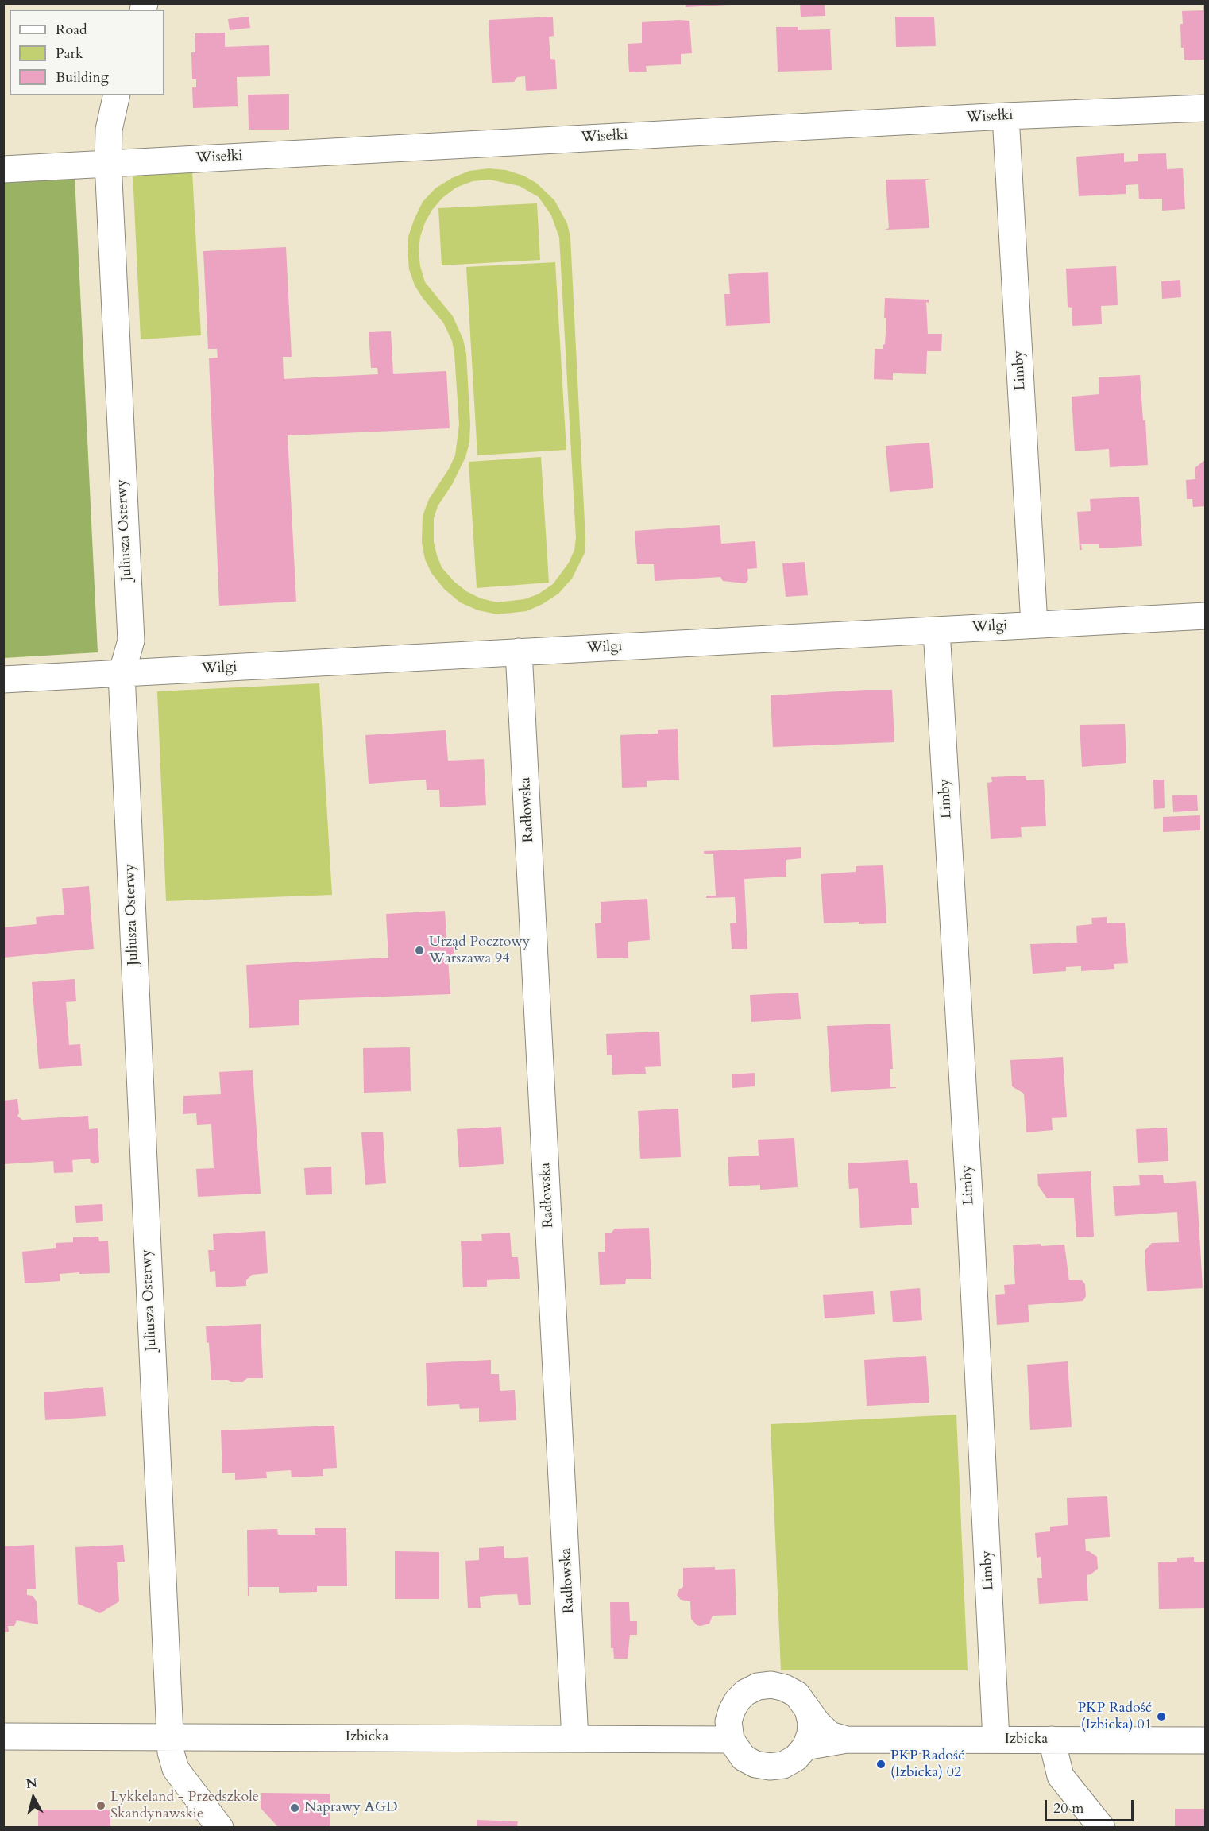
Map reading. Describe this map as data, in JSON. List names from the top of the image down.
{
  "streets": {
    "street": [
      "Wisełki",
      "Limby",
      "Juliusza Osterwy",
      "Wilgi",
      "Radłowska",
      "Izbicka"
    ]
  },
  "crossings": [
    ["Wisełki", "Limby"],
    ["Wisełki", "Juliusza Osterwy"],
    ["Limby", "Wilgi"],
    ["Limby", "Izbicka"],
    ["Juliusza Osterwy", "Wilgi"],
    ["Juliusza Osterwy", "Izbicka"],
    ["Wilgi", "Radłowska"],
    ["Radłowska", "Izbicka"]
  ],
  "places": [
    "Urząd Pocztowy Warszawa 94",
    "PKP Radość (Izbicka) 01",
    "PKP Radość (Izbicka) 02",
    "Lykkeland - Przedszkole Skandynawskie",
    "Naprawy AGD"
  ],
  "legend": ["Road", "Park", "Building"],
  "scale_bar": "20 m",
  "north": "top"
}
